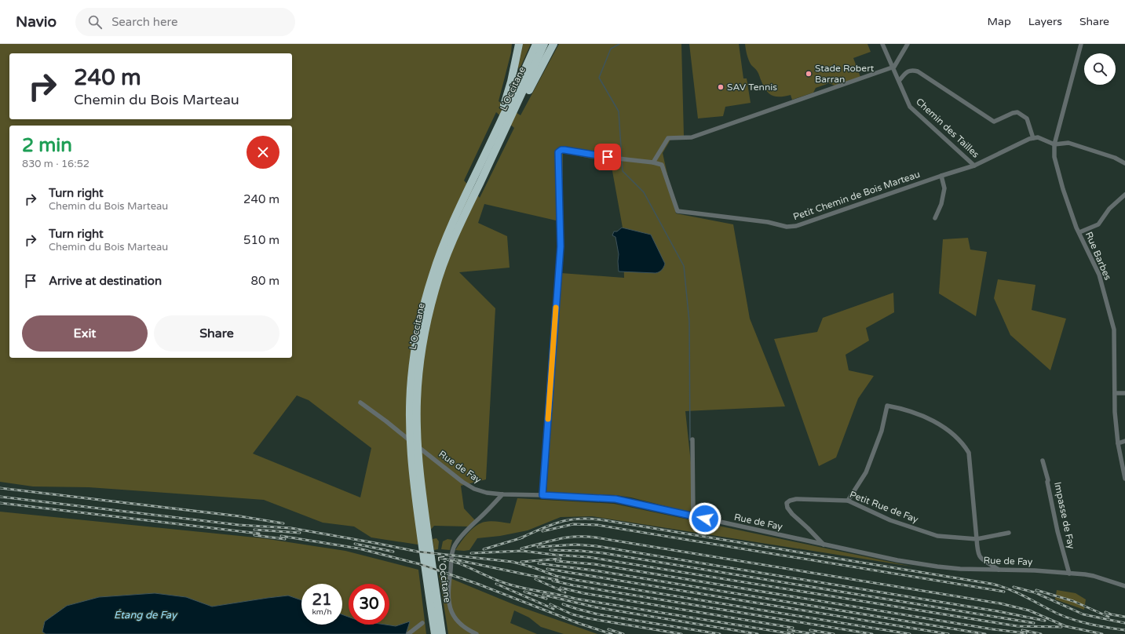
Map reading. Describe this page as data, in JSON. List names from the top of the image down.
{
  "streets": {
    "highway": ["L'Occitane"],
    "street": [
      "Chemin des Tailles",
      "Petit Chemin de Bois Marteau",
      "Rue Barbes",
      "Rue de Fay",
      "Petit Rue de Fay",
      "Impasse de Fay"
    ]
  },
  "crossings": [
    ["Chemin des Tailles", "Petit Chemin de Bois Marteau"],
    ["Rue de Fay", "Petit Rue de Fay"],
    ["Rue de Fay", "Impasse de Fay"]
  ],
  "water": ["Étang de Fay"],
  "places": ["Stade Robert Barran", "SAV Tennis"],
  "page": {
    "header": "Navio",
    "search": "Search here",
    "nav": ["Map", "Layers", "Share"],
    "turn": ["240 m", "Chemin du Bois Marteau"],
    "heading": ["2 min", "830 m · 16:52"],
    "list": [
      {
        "name": "Turn right",
        "note": "Chemin du Bois Marteau",
        "value": "240 m"
      },
      {
        "name": "Turn right",
        "note": "Chemin du Bois Marteau",
        "value": "510 m"
      },
      {
        "name": "Arrive at destination",
        "value": "80 m"
      }
    ],
    "buttons": ["Exit", "Share"],
    "speed": "21 km/h",
    "limit": "30"
  }
}
